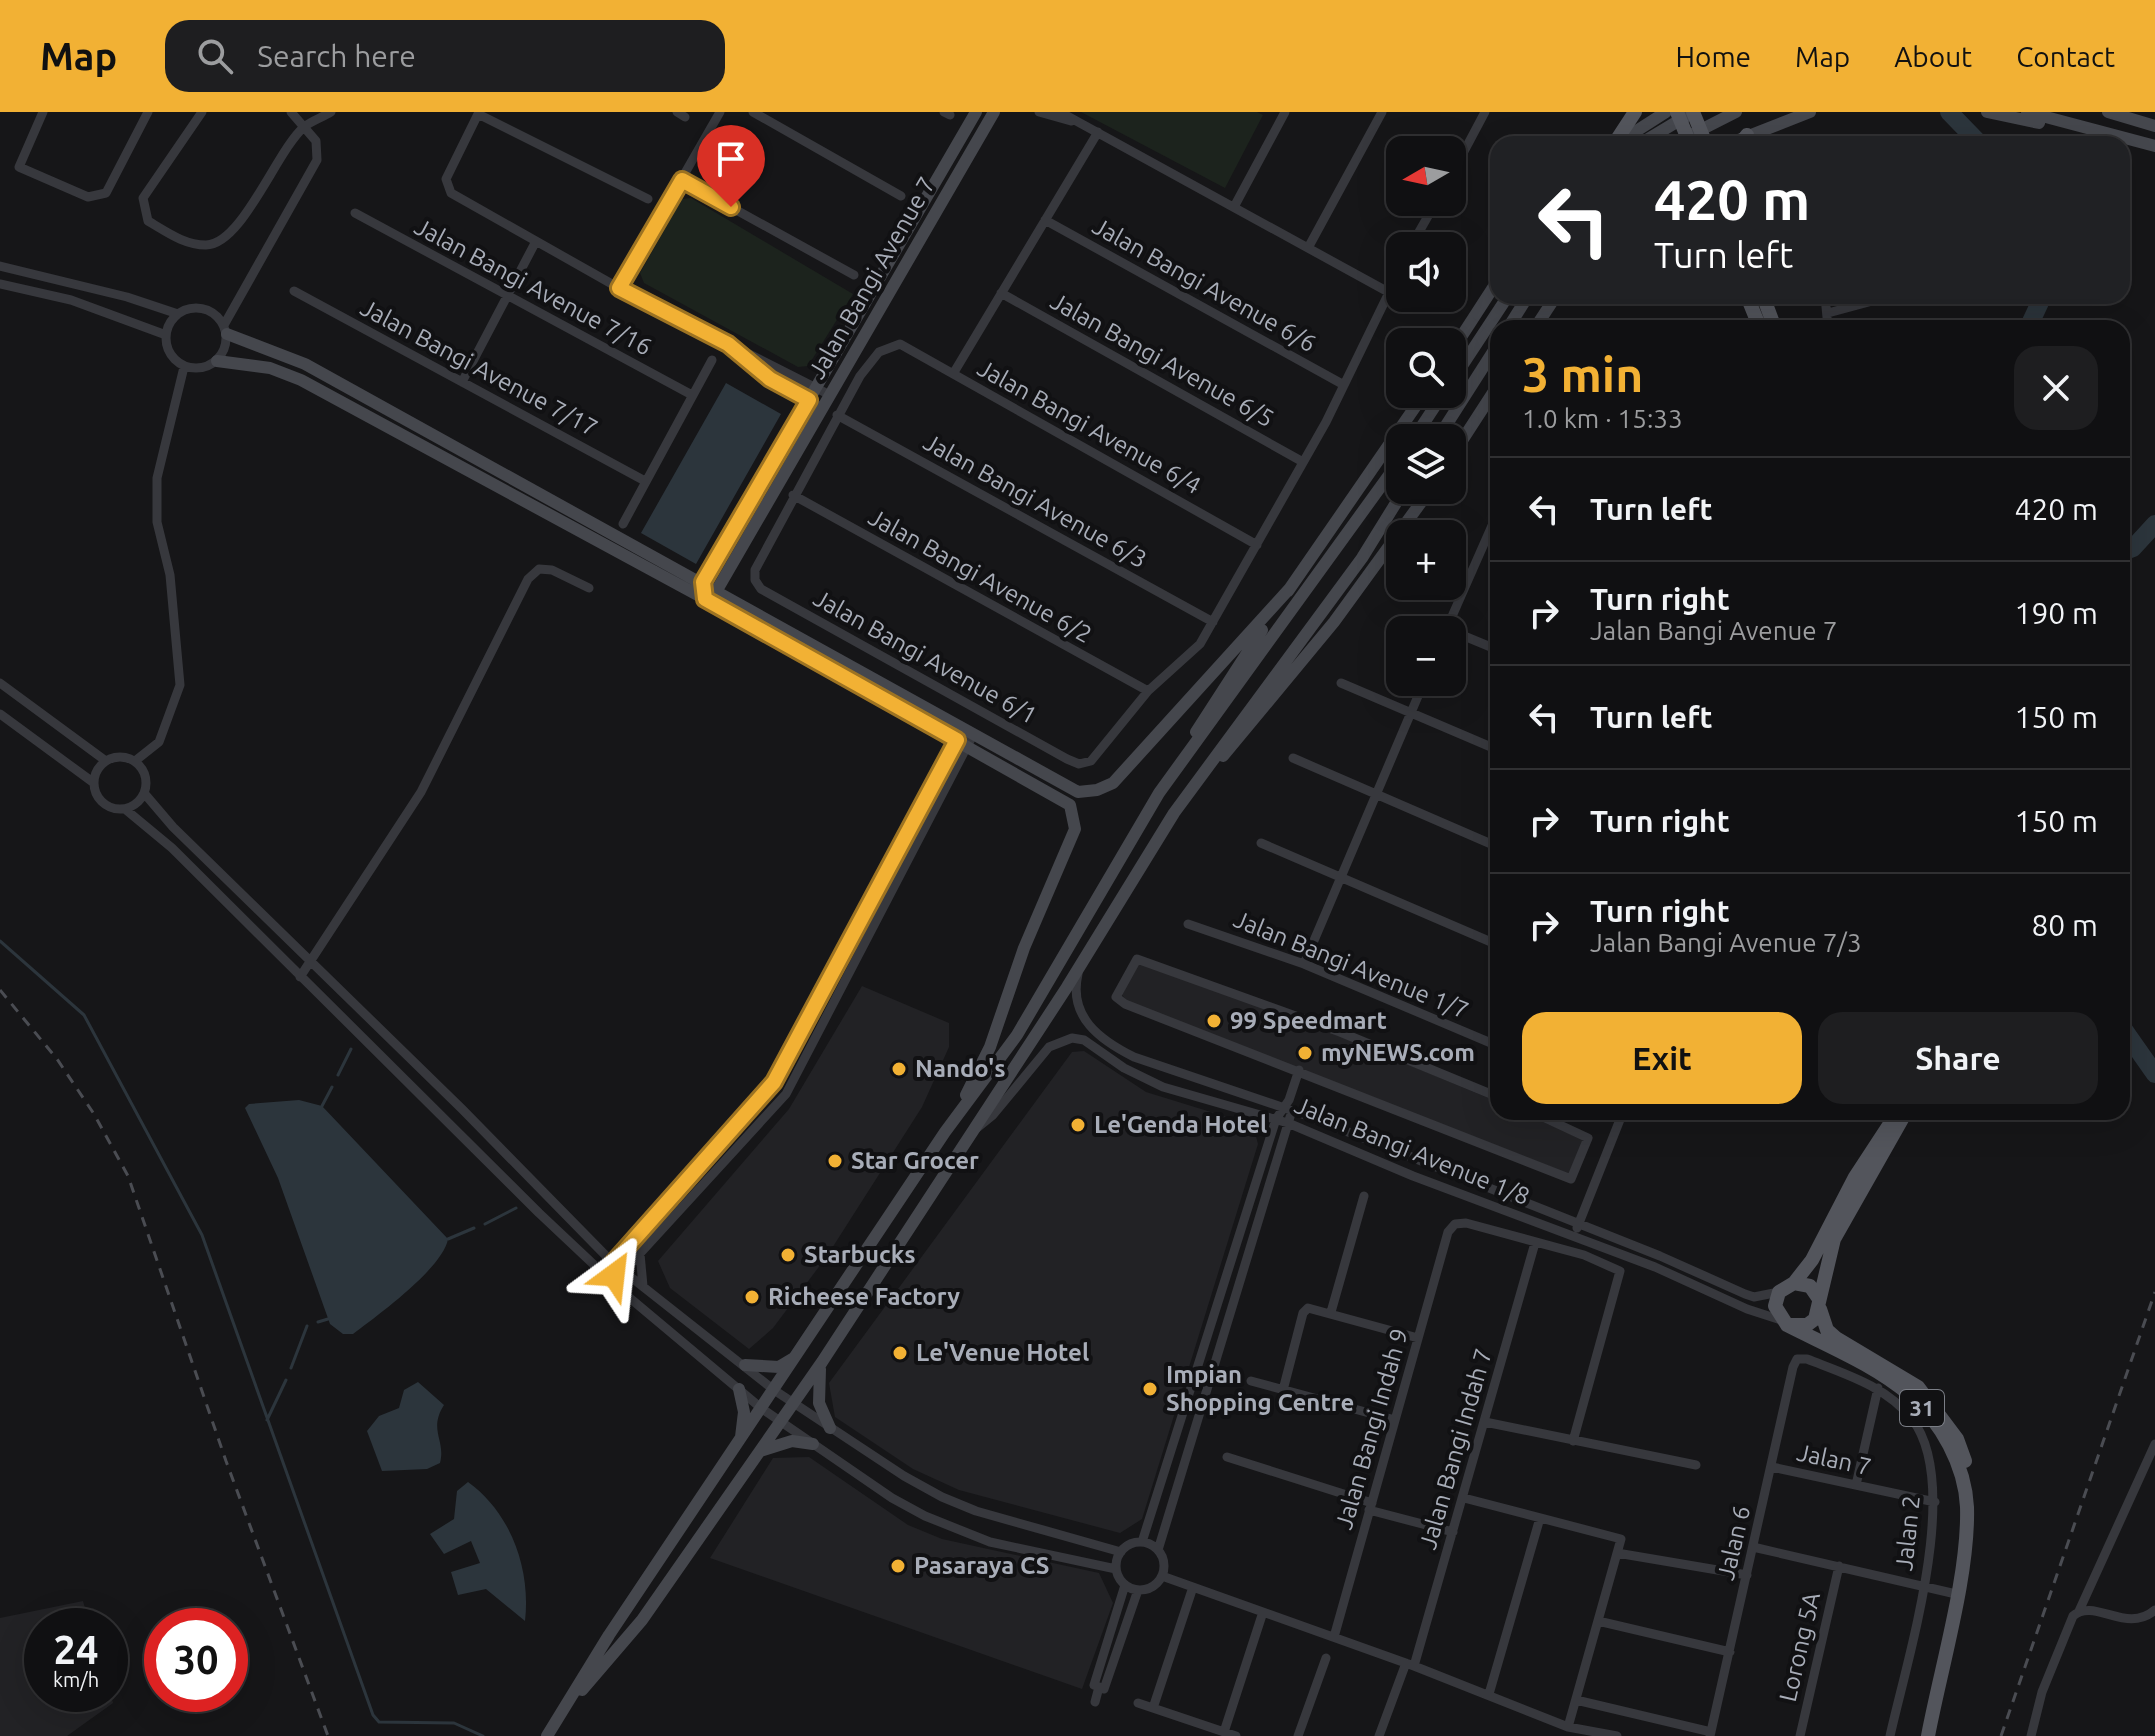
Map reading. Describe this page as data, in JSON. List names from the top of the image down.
{
  "streets": {
    "main road": ["Jalan Bangi Avenue 7", "31"],
    "street": [
      "Jalan Bangi Avenue 6/6",
      "Jalan Bangi Avenue 7/16",
      "Jalan Bangi Avenue 6/5",
      "Jalan Bangi Avenue 7/17",
      "Jalan Bangi Avenue 6/4",
      "Jalan Bangi Avenue 6/3",
      "Jalan Bangi Avenue 6/2",
      "Jalan Bangi Avenue 6/1",
      "Jalan Bangi Avenue 1/7",
      "Jalan Bangi Avenue 1/8",
      "Jalan Bangi Indah 9",
      "Jalan Bangi Indah 7",
      "Jalan 7",
      "Jalan 2",
      "Jalan 6",
      "Lorong 5A"
    ]
  },
  "crossings": [
    ["Jalan Bangi Avenue 6/4", "Jalan Bangi Avenue 6/3"],
    ["Jalan Bangi Avenue 6/2", "Jalan Bangi Avenue 6/1"],
    ["Jalan Bangi Avenue 1/8", "31"],
    ["Jalan Bangi Indah 9", "Jalan Bangi Indah 7"],
    ["Jalan 7", "Jalan 2"],
    ["Jalan 7", "Jalan 6"],
    ["Jalan 2", "Jalan 6"]
  ],
  "places": [
    "99 Speedmart",
    "myNEWS.com",
    "Nando's",
    "Le'Genda Hotel",
    "Star Grocer",
    "Starbucks",
    "Richeese Factory",
    "Le'Venue Hotel",
    "Impian Shopping Centre",
    "Pasaraya CS"
  ],
  "north": "left",
  "page": {
    "header": "Map",
    "search": "Search here",
    "nav": [
      "Home",
      "Map",
      "About",
      "Contact"
    ],
    "map_buttons": ["+", "−"],
    "turn": ["420 m", "Turn left"],
    "heading": ["3 min", "1.0 km · 15:33"],
    "list": [
      {
        "name": "Turn left",
        "value": "420 m"
      },
      {
        "name": "Turn right",
        "note": "Jalan Bangi Avenue 7",
        "value": "190 m"
      },
      {
        "name": "Turn left",
        "value": "150 m"
      },
      {
        "name": "Turn right",
        "value": "150 m"
      },
      {
        "name": "Turn right",
        "note": "Jalan Bangi Avenue 7/3",
        "value": "80 m"
      }
    ],
    "buttons": ["Exit", "Share"],
    "speed": "24 km/h",
    "limit": "30"
  }
}
